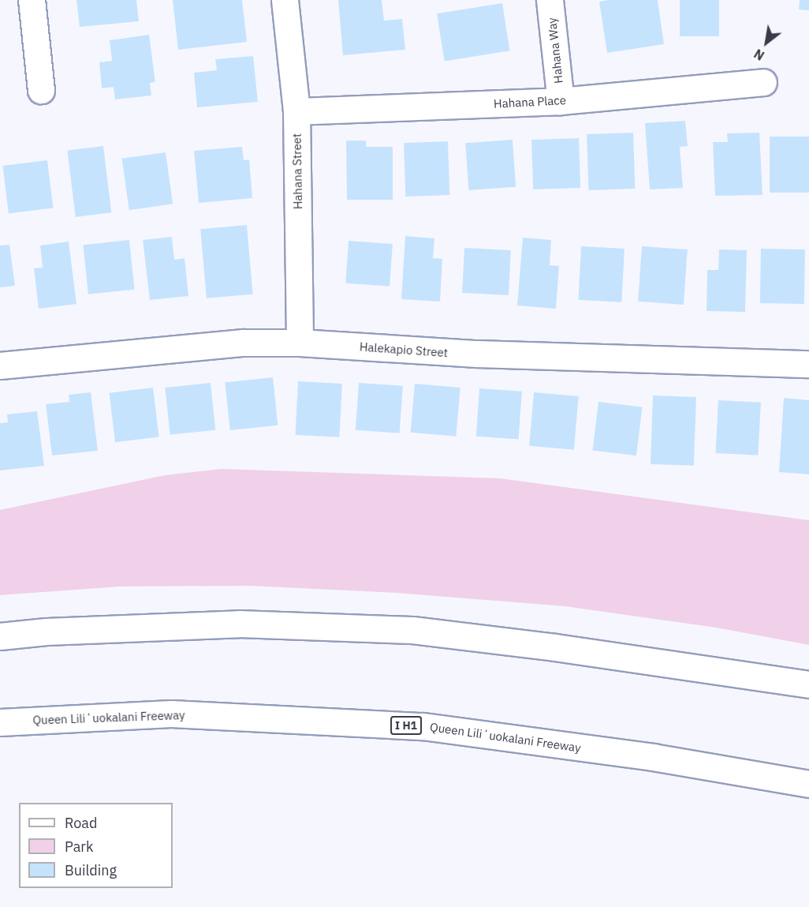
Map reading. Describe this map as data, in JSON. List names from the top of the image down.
{
  "streets": {
    "main road": [
      "Hahana Way",
      "Hahana Place",
      "Hahana Street",
      "Halekapio Street",
      "Queen Liliʻuokalani Freeway",
      "I H1"
    ]
  },
  "crossings": [
    ["Hahana Way", "Hahana Place"],
    ["Hahana Place", "Hahana Street"],
    ["Hahana Street", "Halekapio Street"]
  ],
  "legend": ["Road", "Park", "Building"],
  "north": "bottom left"
}
